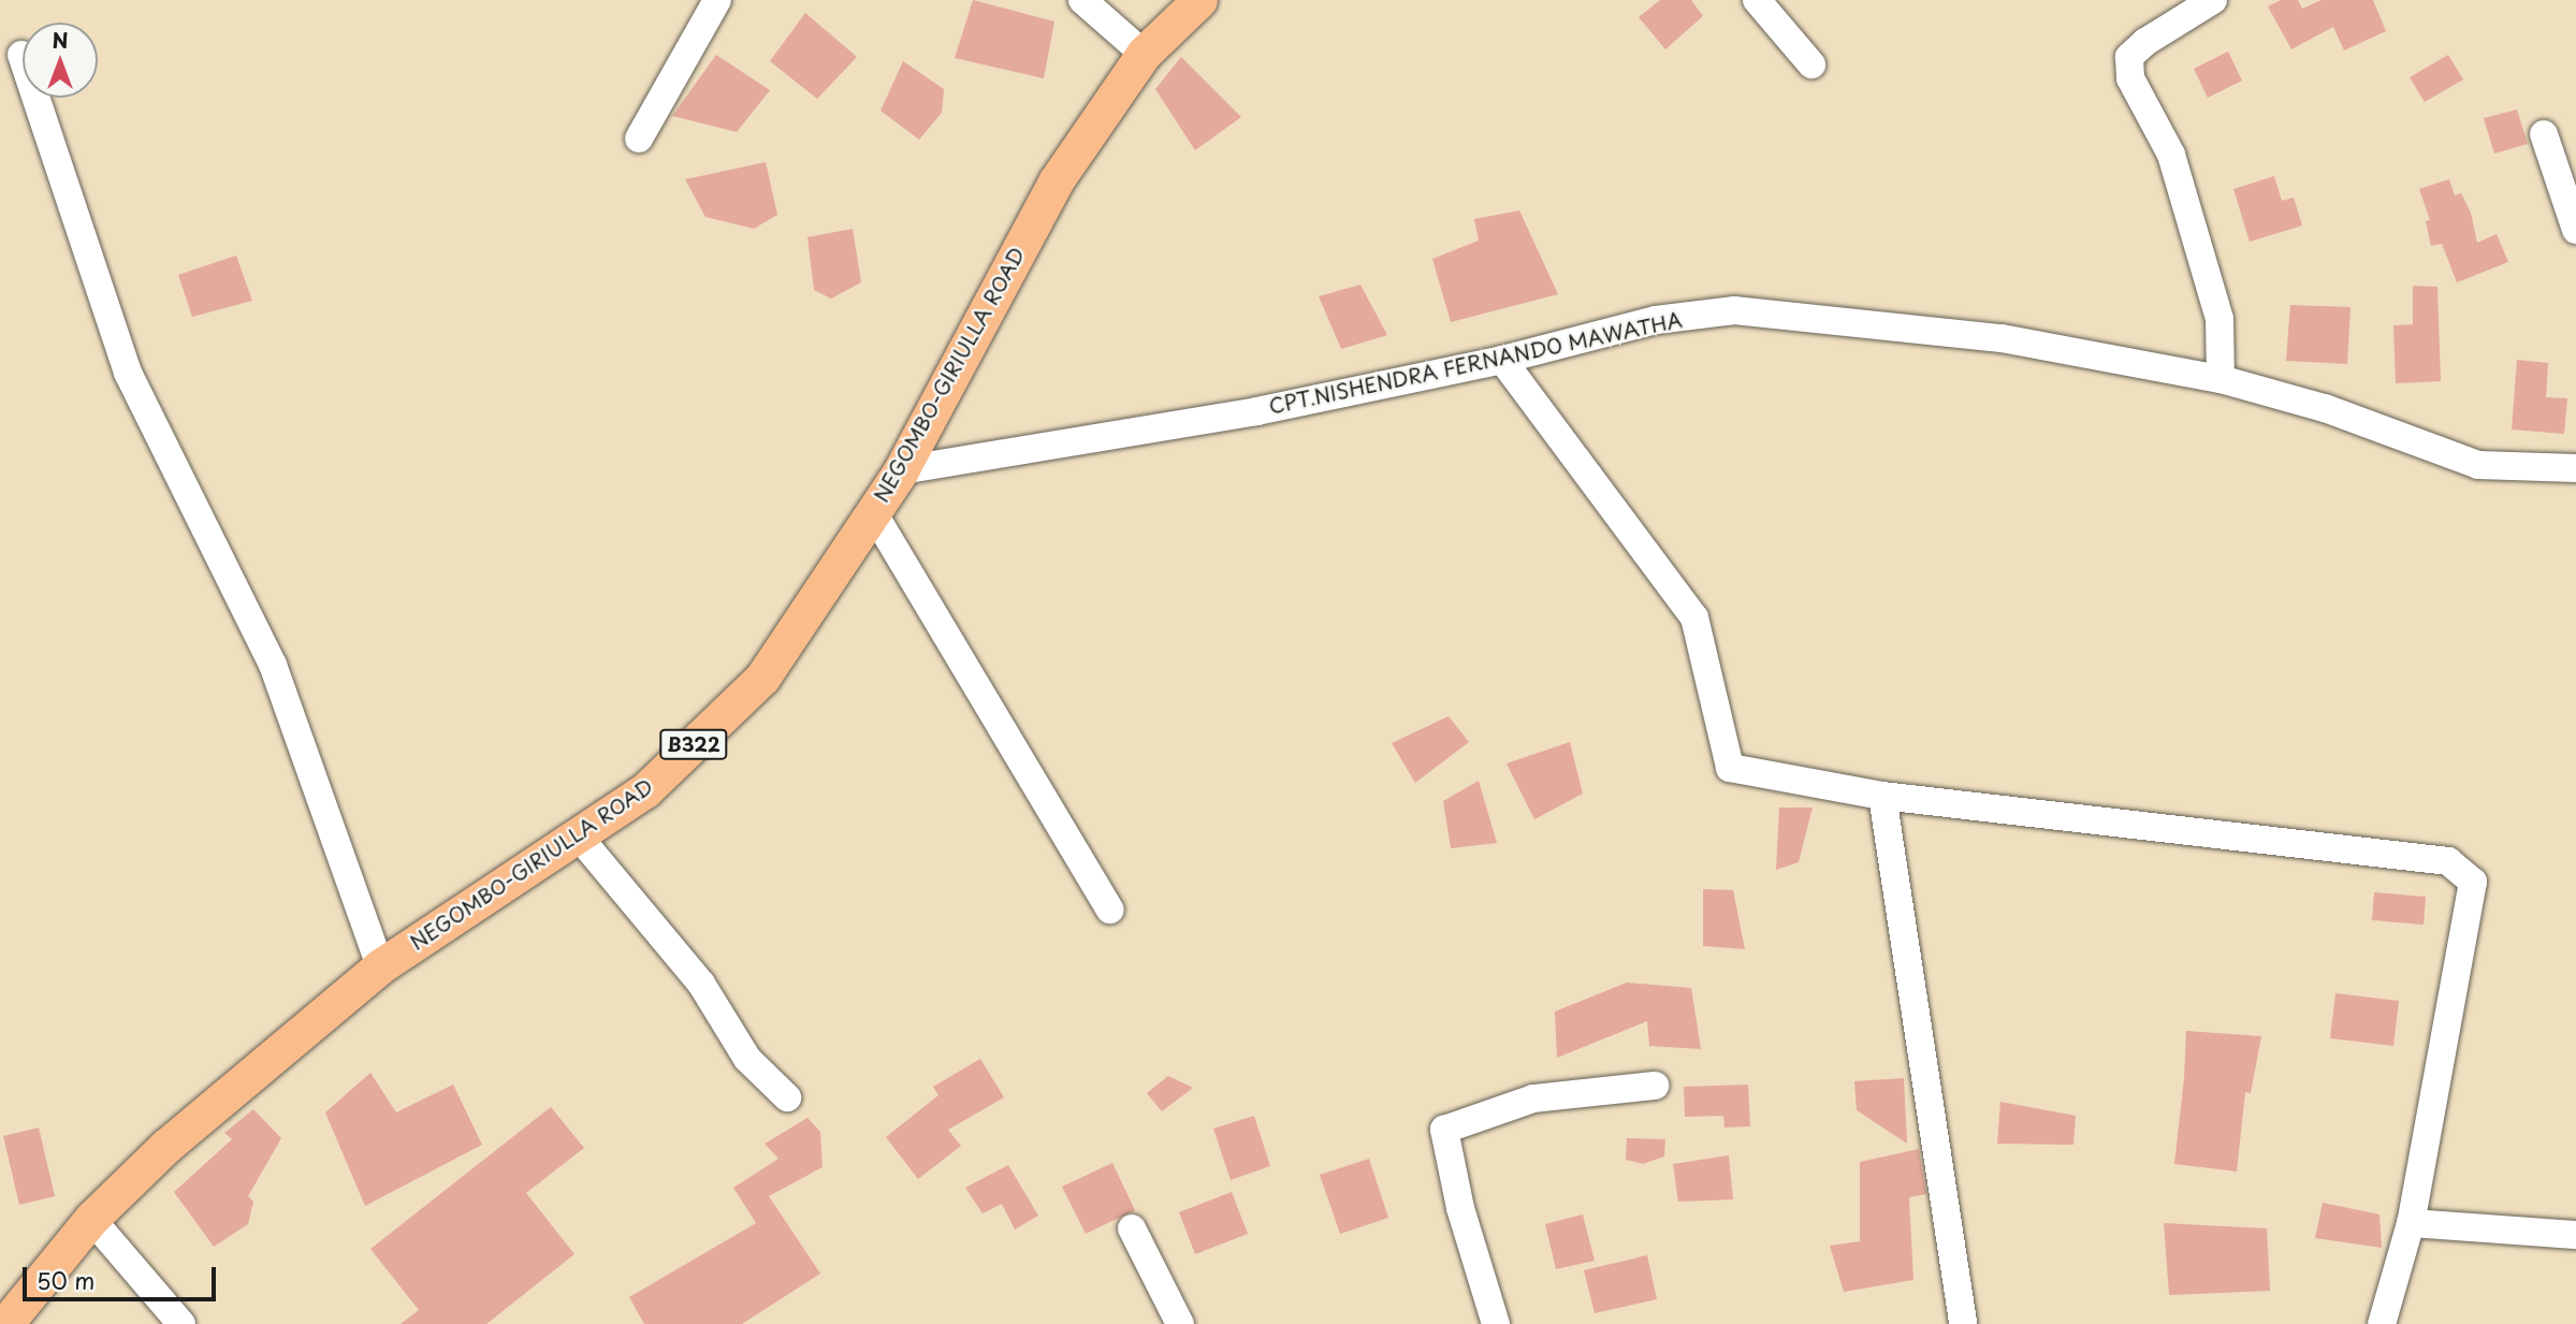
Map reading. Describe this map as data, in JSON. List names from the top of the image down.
{
  "streets": {
    "main road": ["NEGOMBO-GIRIULLA ROAD", "B322"],
    "street": ["CPT.NISHENDRA FERNANDO MAWATHA"]
  },
  "crossings": [
    ["CPT.NISHENDRA FERNANDO MAWATHA", "NEGOMBO-GIRIULLA ROAD"]
  ],
  "scale_bar": "50 m",
  "north": "top"
}
